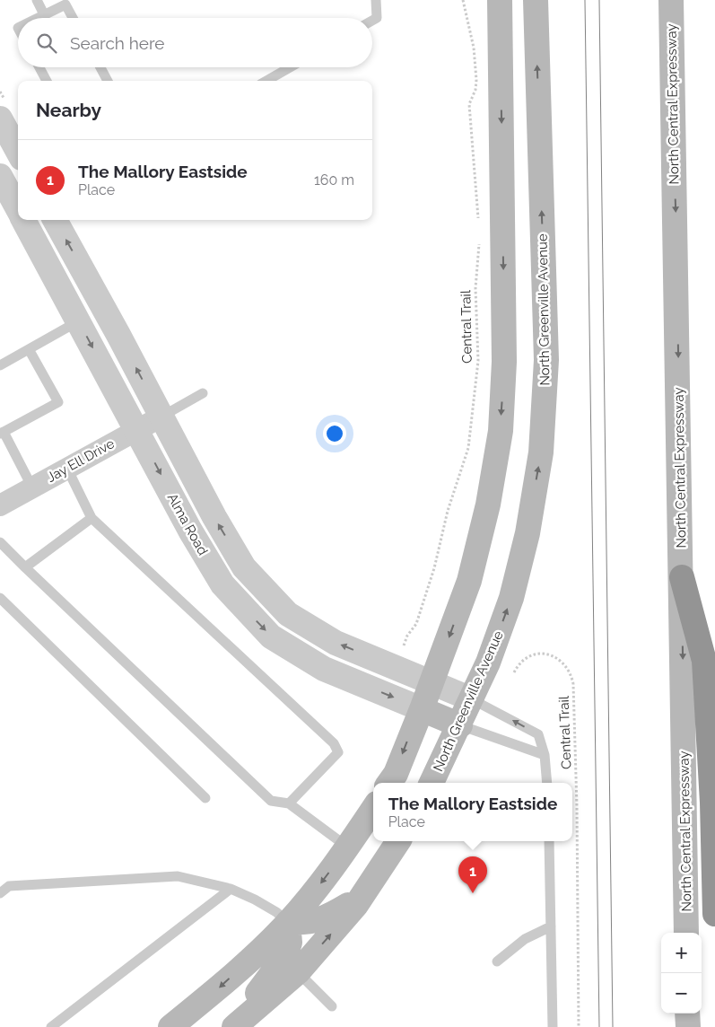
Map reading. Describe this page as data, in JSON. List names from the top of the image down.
{
  "streets": {
    "main road": ["North Central Expressway", "North Greenville Avenue", "Alma Road"],
    "street": ["Jay Ell Drive"],
    "path": ["Central Trail"]
  },
  "crossings": [
    ["North Greenville Avenue", "Alma Road"],
    ["Jay Ell Drive", "Alma Road"]
  ],
  "page": {
    "search": "Search here",
    "heading": "Nearby",
    "list": [
      {
        "mark": "1",
        "name": "The Mallory Eastside",
        "note": "Place",
        "value": "160 m"
      }
    ],
    "popup": ["The Mallory Eastside", "Place"],
    "pins": "1",
    "map_buttons": ["+", "−"]
  }
}
